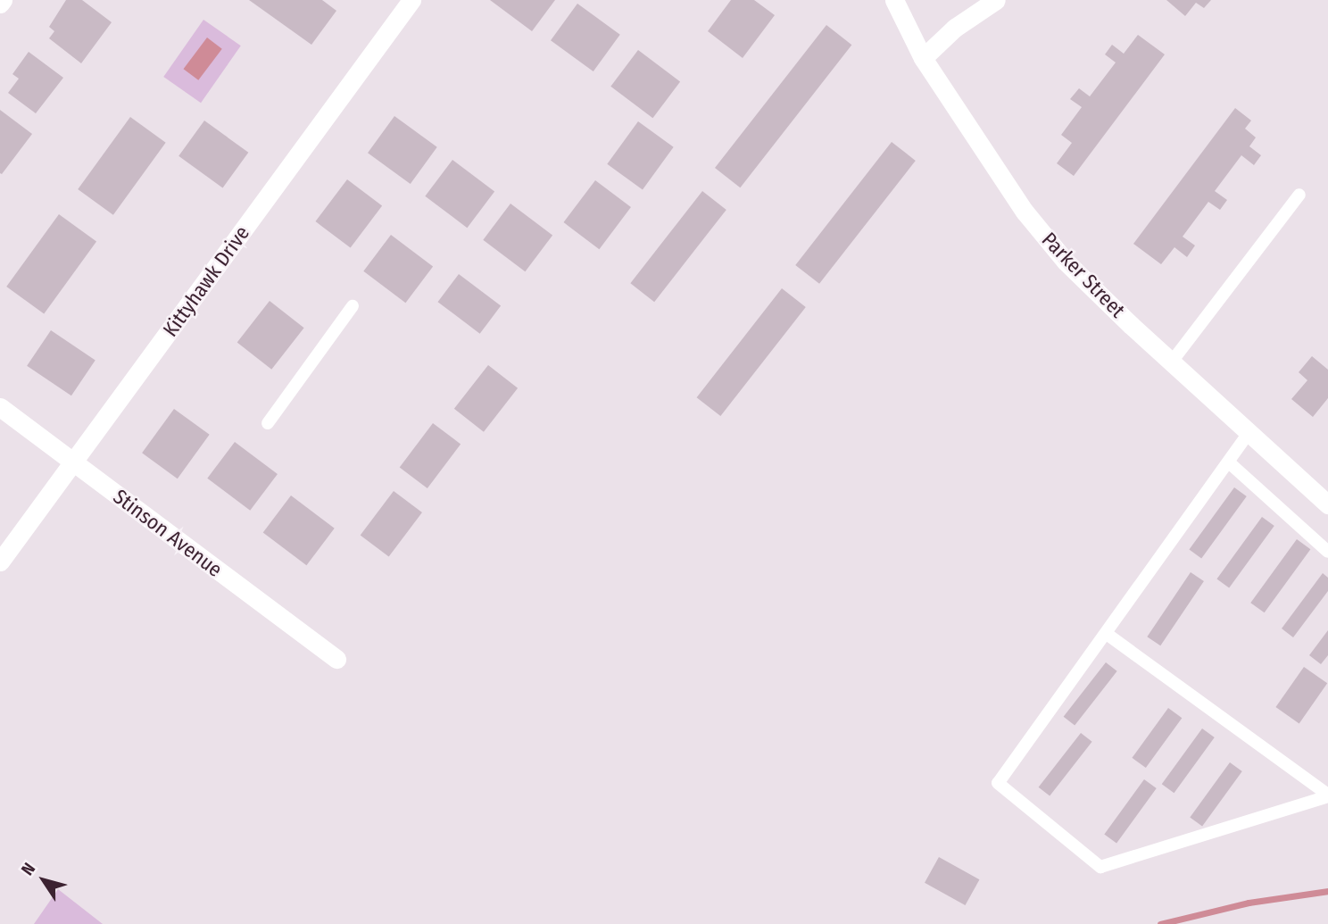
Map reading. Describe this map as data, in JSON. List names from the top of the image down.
{
  "streets": {
    "street": ["Parker Street", "Kittyhawk Drive", "Stinson Avenue"]
  },
  "crossings": [
    ["Kittyhawk Drive", "Stinson Avenue"]
  ],
  "north": "top left"
}
